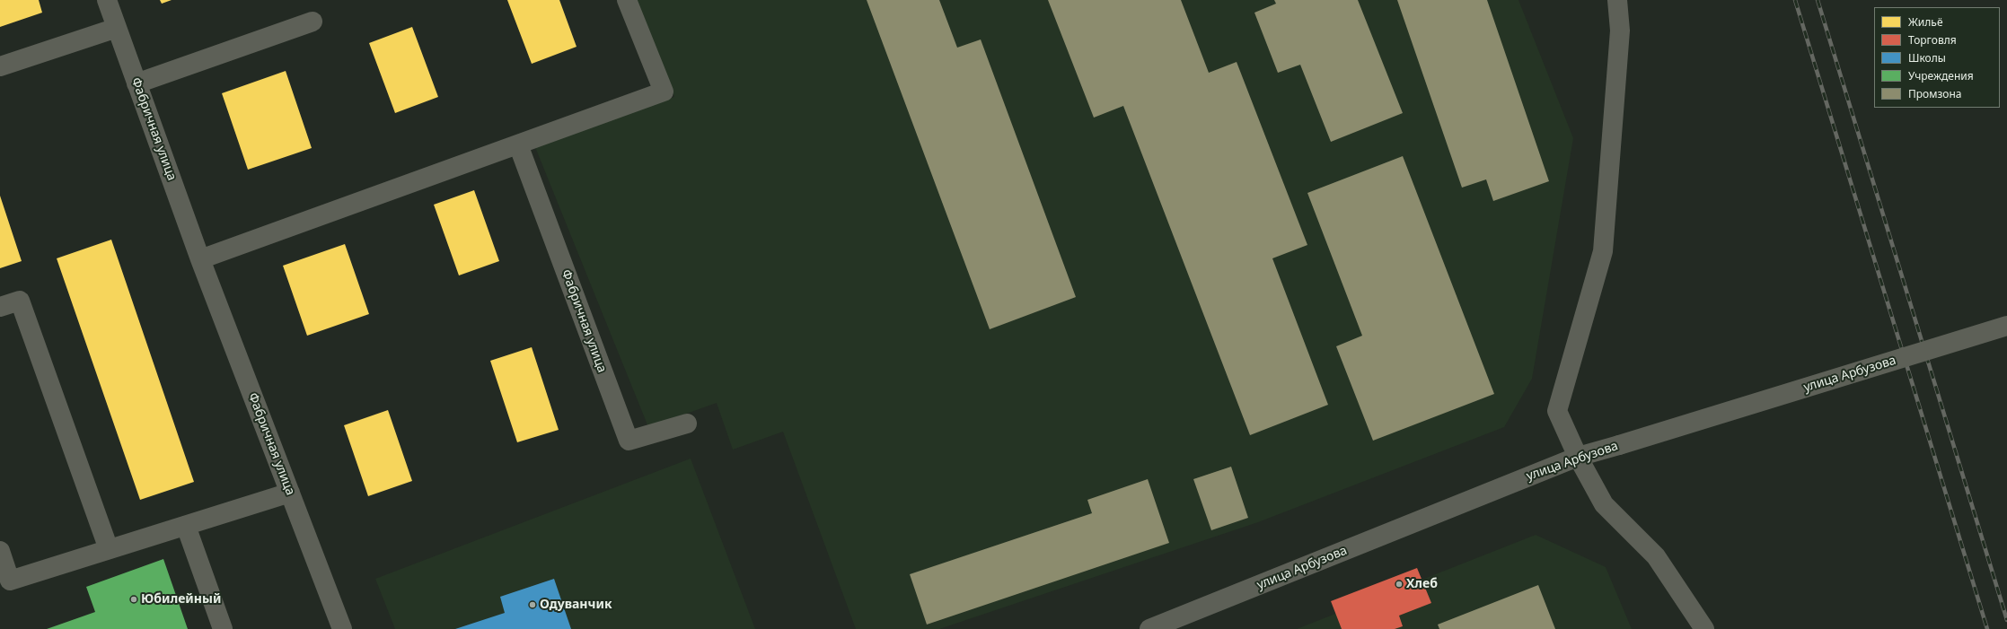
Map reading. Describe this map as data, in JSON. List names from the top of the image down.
{
  "streets": {
    "street": ["Фабричная улица", "улица Арбузова"]
  },
  "places": ["Хлеб", "Юбилейный", "Одуванчик"],
  "legend": [
    "Жильё",
    "Торговля",
    "Школы",
    "Учреждения",
    "Промзона"
  ]
}
